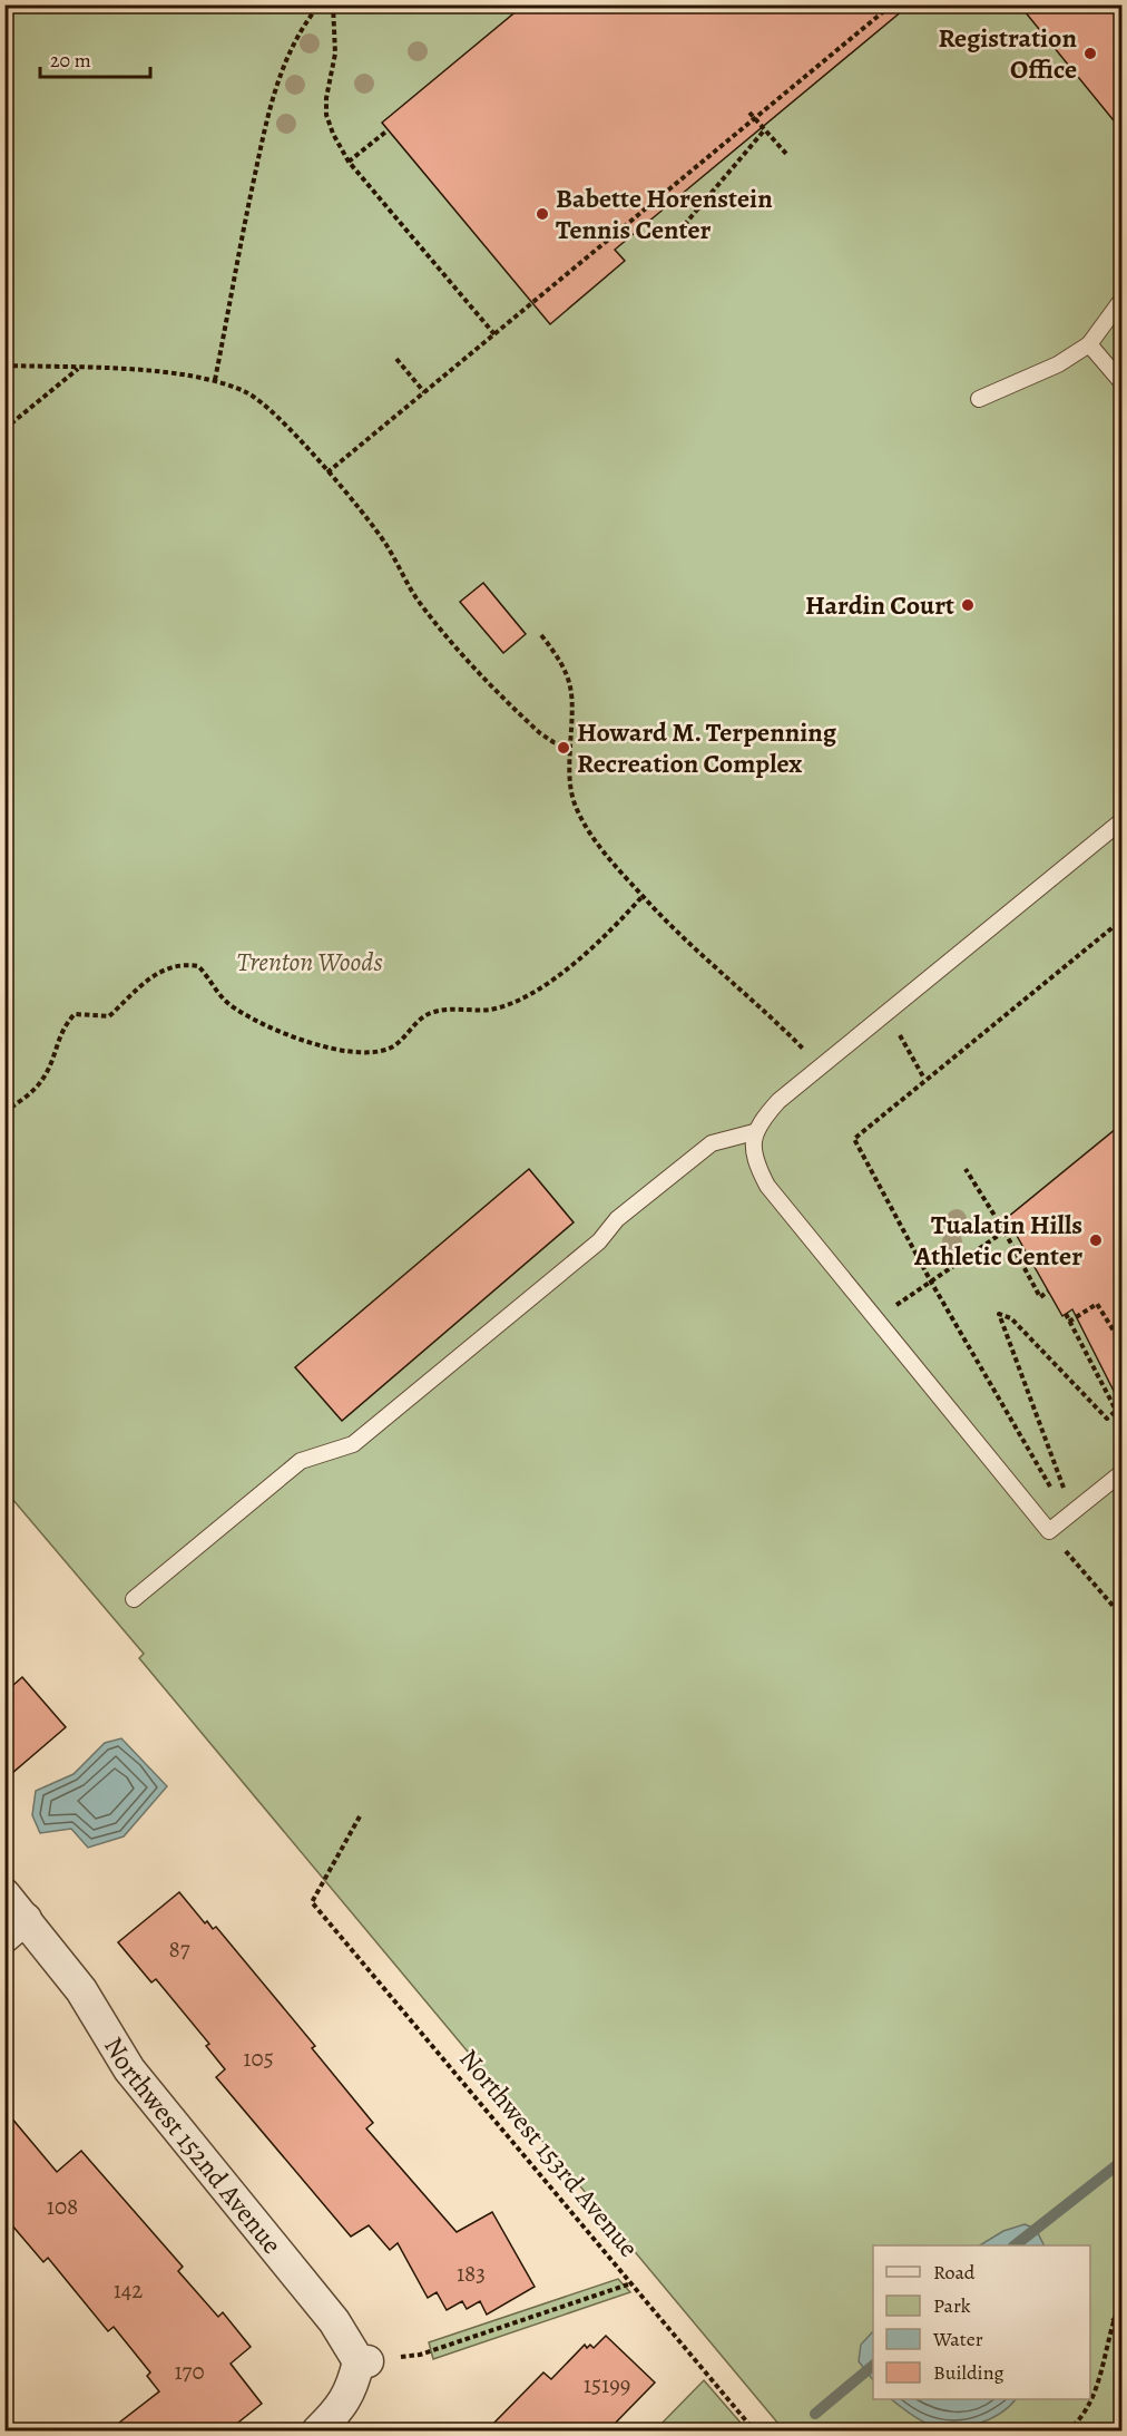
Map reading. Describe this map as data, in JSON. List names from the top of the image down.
{
  "streets": {
    "street": ["Northwest 152nd Avenue"],
    "path": ["Northwest 153rd Avenue"]
  },
  "parks": ["Trenton Woods"],
  "places": [
    "Registration Office",
    "Babette Horenstein Tennis Center",
    "Hardin Court",
    "Howard M. Terpenning Recreation Complex",
    "Tualatin Hills Athletic Center"
  ],
  "house_numbers": [
    "87",
    "105",
    "108",
    "183",
    "142",
    "170",
    "15199"
  ],
  "legend": [
    "Road",
    "Park",
    "Water",
    "Building"
  ],
  "scale_bar": "20 m"
}
